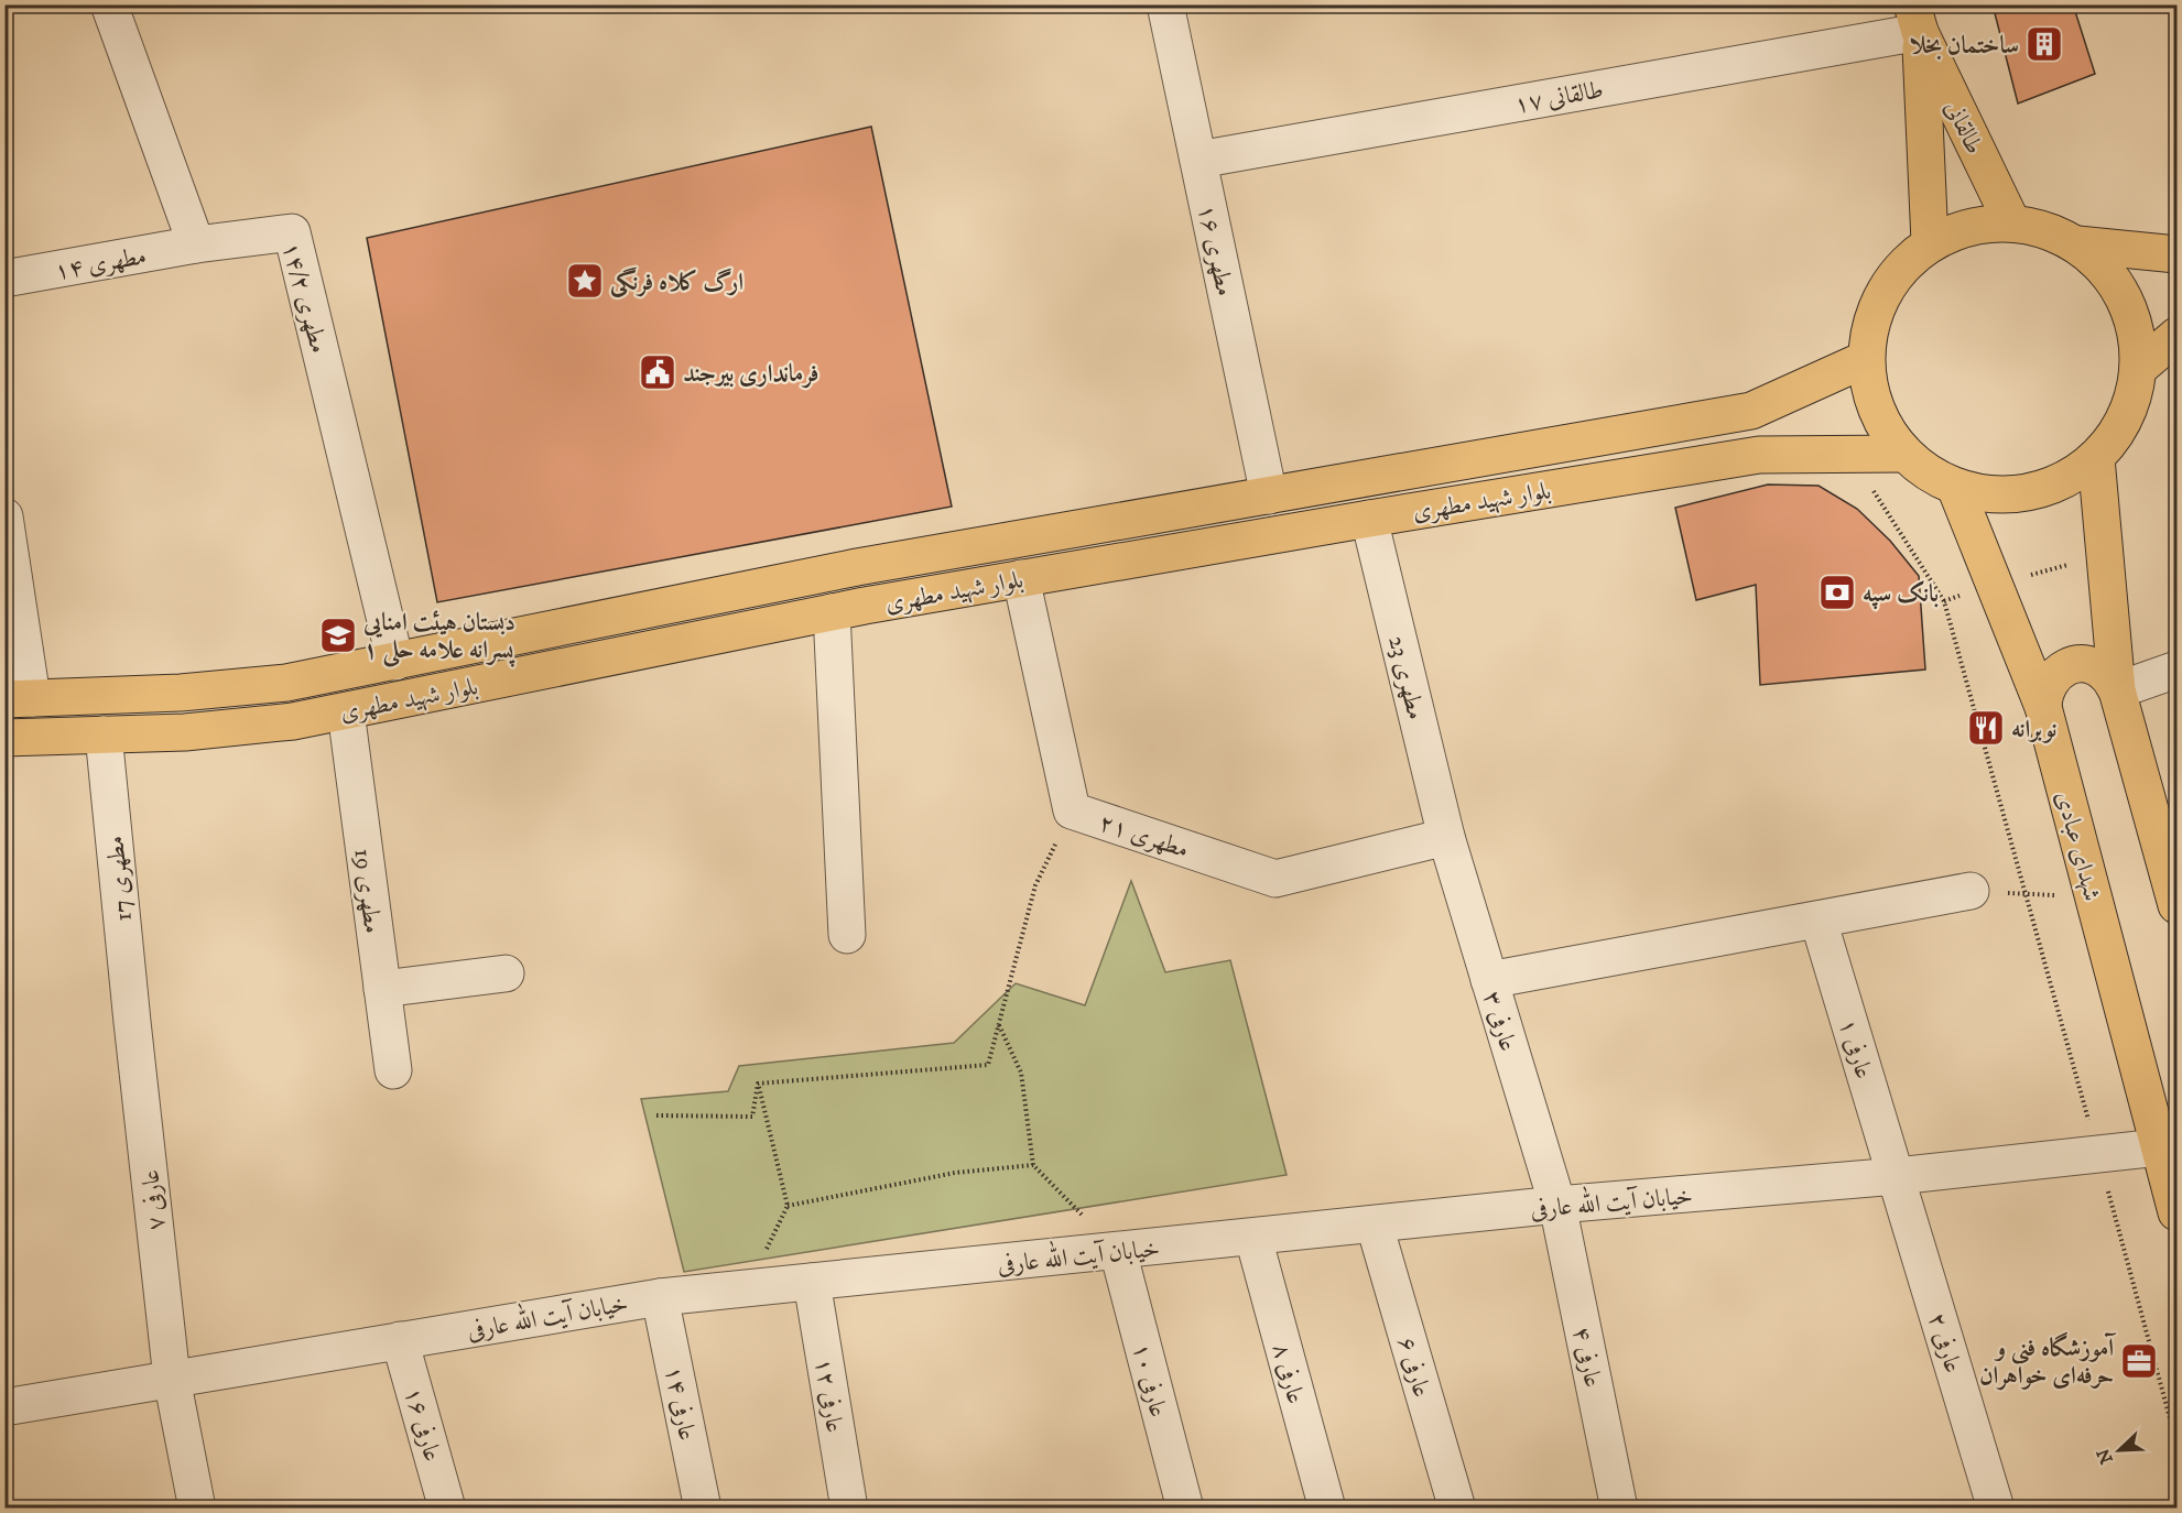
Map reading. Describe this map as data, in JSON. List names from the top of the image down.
{
  "streets": {
    "main road": ["طالقانی", "بلوار شهید مطهری", "شهدای عبادی"],
    "street": [
      "طالقانی ۱۷",
      "مطهری ۱۶",
      "مطهری ۱۴",
      "مطهری ۱۴/۲",
      "مطهری 23",
      "مطهری ۲۱",
      "مطهری 17",
      "مطهری 19",
      "عارفی ۳",
      "عارفی ۱",
      "عارفی ۷",
      "خیابان آیت الله عارفی",
      "عارفی ۲",
      "عارفی ۴",
      "عارفی ۶",
      "عارفی ۸",
      "عارفی ۱۰",
      "عارفی ۱۲",
      "عارفی ۱۴",
      "عارفی ۱۶"
    ]
  },
  "crossings": [
    ["طالقانی ۱۷", "طالقانی"],
    ["طالقانی ۱۷", "مطهری ۱۶"],
    ["مطهری ۱۶", "بلوار شهید مطهری"],
    ["مطهری ۱۴", "مطهری ۱۴/۲"],
    ["مطهری ۱۴/۲", "بلوار شهید مطهری"],
    ["بلوار شهید مطهری", "مطهری 23"],
    ["بلوار شهید مطهری", "مطهری ۲۱"],
    ["بلوار شهید مطهری", "مطهری 17"],
    ["بلوار شهید مطهری", "مطهری 19"],
    ["مطهری 23", "مطهری ۲۱"],
    ["مطهری 23", "عارفی ۳"],
    ["مطهری ۲۱", "عارفی ۳"],
    ["شهدای عبادی", "خیابان آیت الله عارفی"],
    ["مطهری 17", "عارفی ۷"],
    ["عارفی ۳", "خیابان آیت الله عارفی"],
    ["عارفی ۳", "عارفی ۴"],
    ["عارفی ۱", "خیابان آیت الله عارفی"],
    ["عارفی ۱", "عارفی ۲"],
    ["عارفی ۷", "خیابان آیت الله عارفی"],
    ["خیابان آیت الله عارفی", "عارفی ۲"],
    ["خیابان آیت الله عارفی", "عارفی ۴"],
    ["خیابان آیت الله عارفی", "عارفی ۶"],
    ["خیابان آیت الله عارفی", "عارفی ۸"],
    ["خیابان آیت الله عارفی", "عارفی ۱۰"],
    ["خیابان آیت الله عارفی", "عارفی ۱۲"],
    ["خیابان آیت الله عارفی", "عارفی ۱۴"],
    ["خیابان آیت الله عارفی", "عارفی ۱۶"]
  ],
  "places": {
    "building": ["ساختمان بخلا"],
    "place": ["ارگ کلاه فرنگی"],
    "public building": ["فرمانداری بیرجند"],
    "bank": ["بانک سپه"],
    "school or university": ["دبستان هیئت امنایی پسرانه علامه حلی ۱"],
    "restaurant": ["نوبرانه"],
    "office": ["آموزشگاه فنی و حرفه‌ای خواهران"]
  },
  "north": "bottom left"
}
